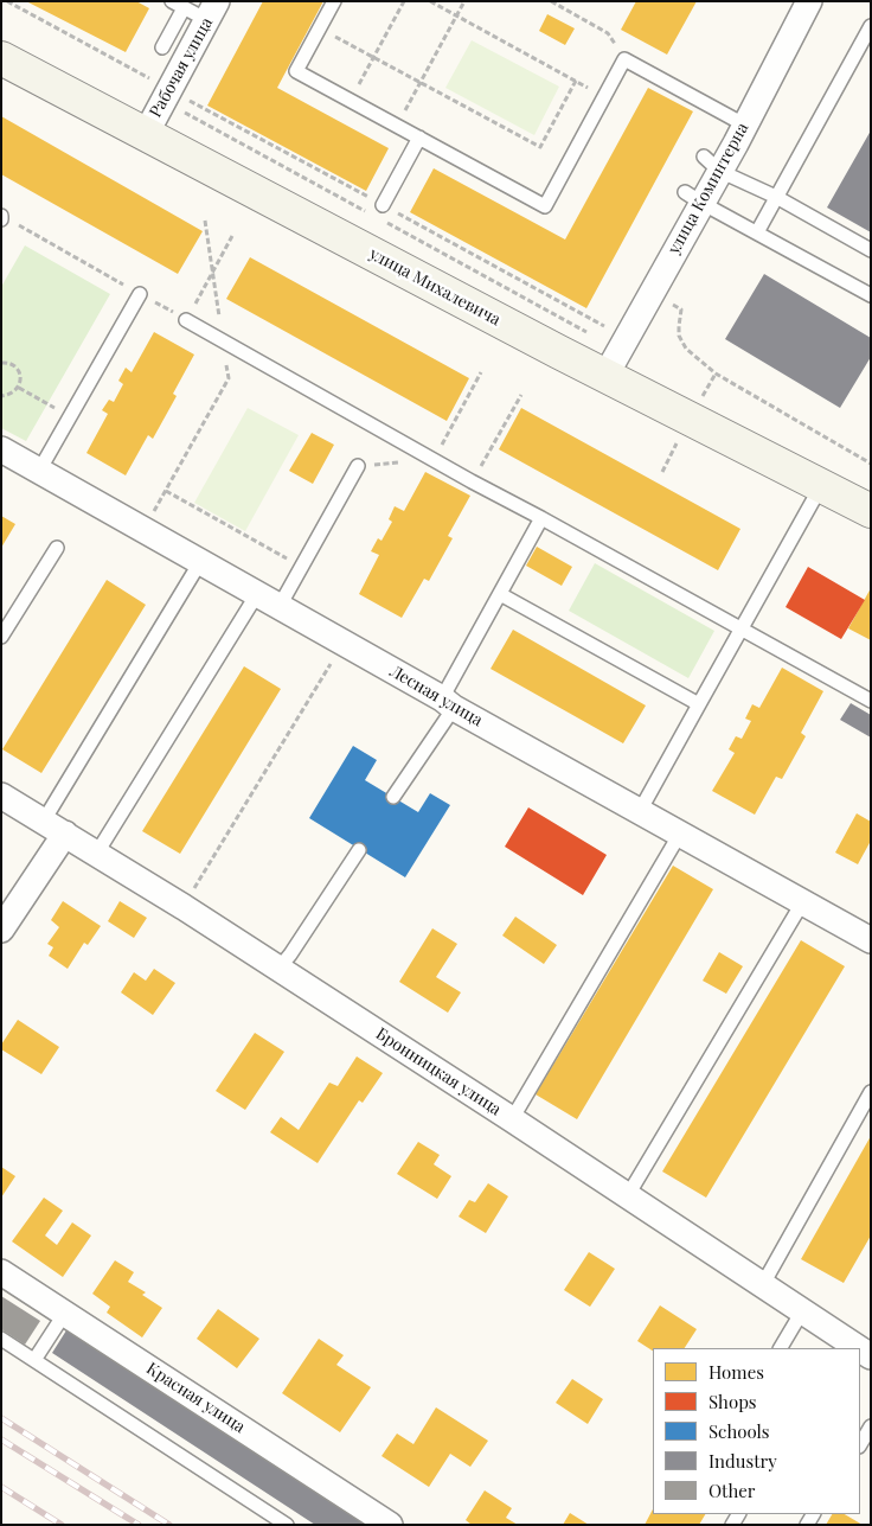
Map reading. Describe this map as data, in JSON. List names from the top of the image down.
{
  "streets": {
    "main road": ["улица Михалевича"],
    "street": [
      "Рабочая улица",
      "улица Коминтерна",
      "Лесная улица",
      "Бронницкая улица",
      "Красная улица"
    ]
  },
  "crossings": [
    ["Рабочая улица", "улица Михалевича"],
    ["улица Коминтерна", "улица Михалевича"]
  ],
  "legend": [
    "Homes",
    "Shops",
    "Schools",
    "Industry",
    "Other"
  ]
}
